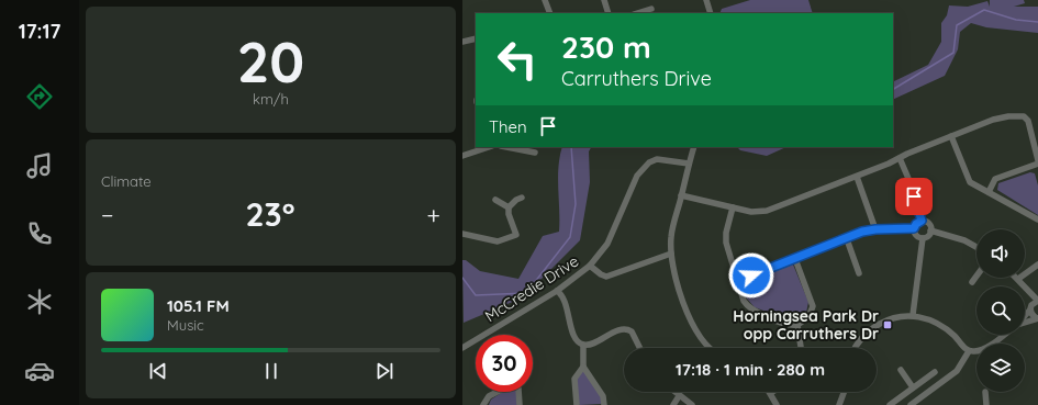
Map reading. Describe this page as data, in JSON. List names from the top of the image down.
{
  "streets": {
    "street": ["McCredie Drive"]
  },
  "places": {
    "transit": ["Horningsea Park Dr opp Carruthers Dr"]
  },
  "page": {
    "tabs": "17:17",
    "tile": [
      ["20", "km/h"],
      "Climate"
    ],
    "turn": ["230 m", "Carruthers Drive"],
    "then": "Then",
    "heat": ["−", "23°", "+"],
    "song": ["105.1 FM", "Music"],
    "limit": "30",
    "trip": "17:18 · 1 min · 280 m"
  }
}
